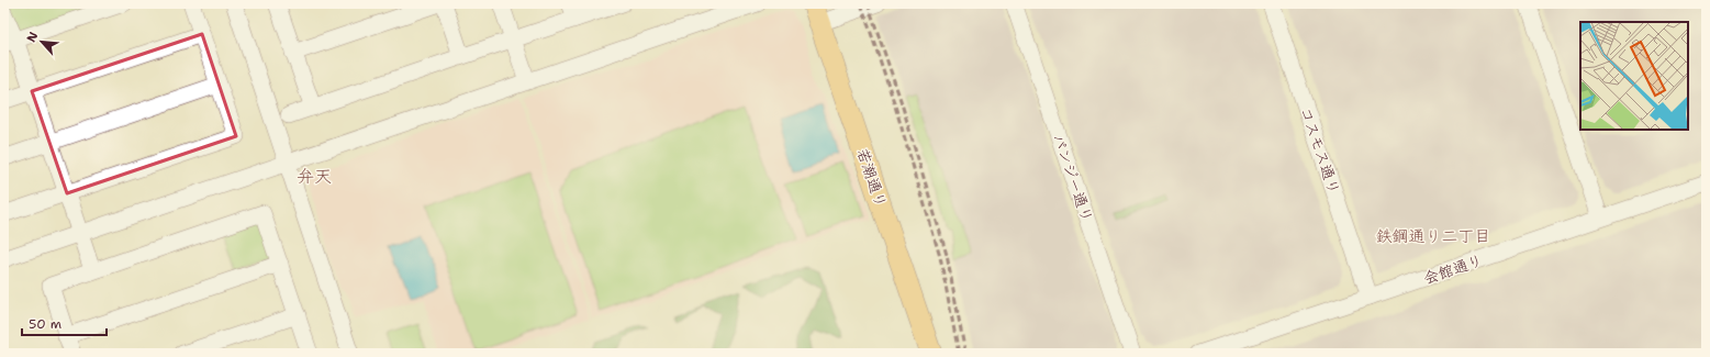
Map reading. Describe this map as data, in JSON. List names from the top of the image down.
{
  "streets": {
    "main road": ["若潮通り"],
    "street": ["コスモス通り", "パンジー通り", "会館通り"]
  },
  "crossings": [
    ["コスモス通り", "会館通り"]
  ],
  "districts": ["弁天", "鉄鋼通り二丁目"],
  "scale_bar": "50 m",
  "north": "top left"
}
